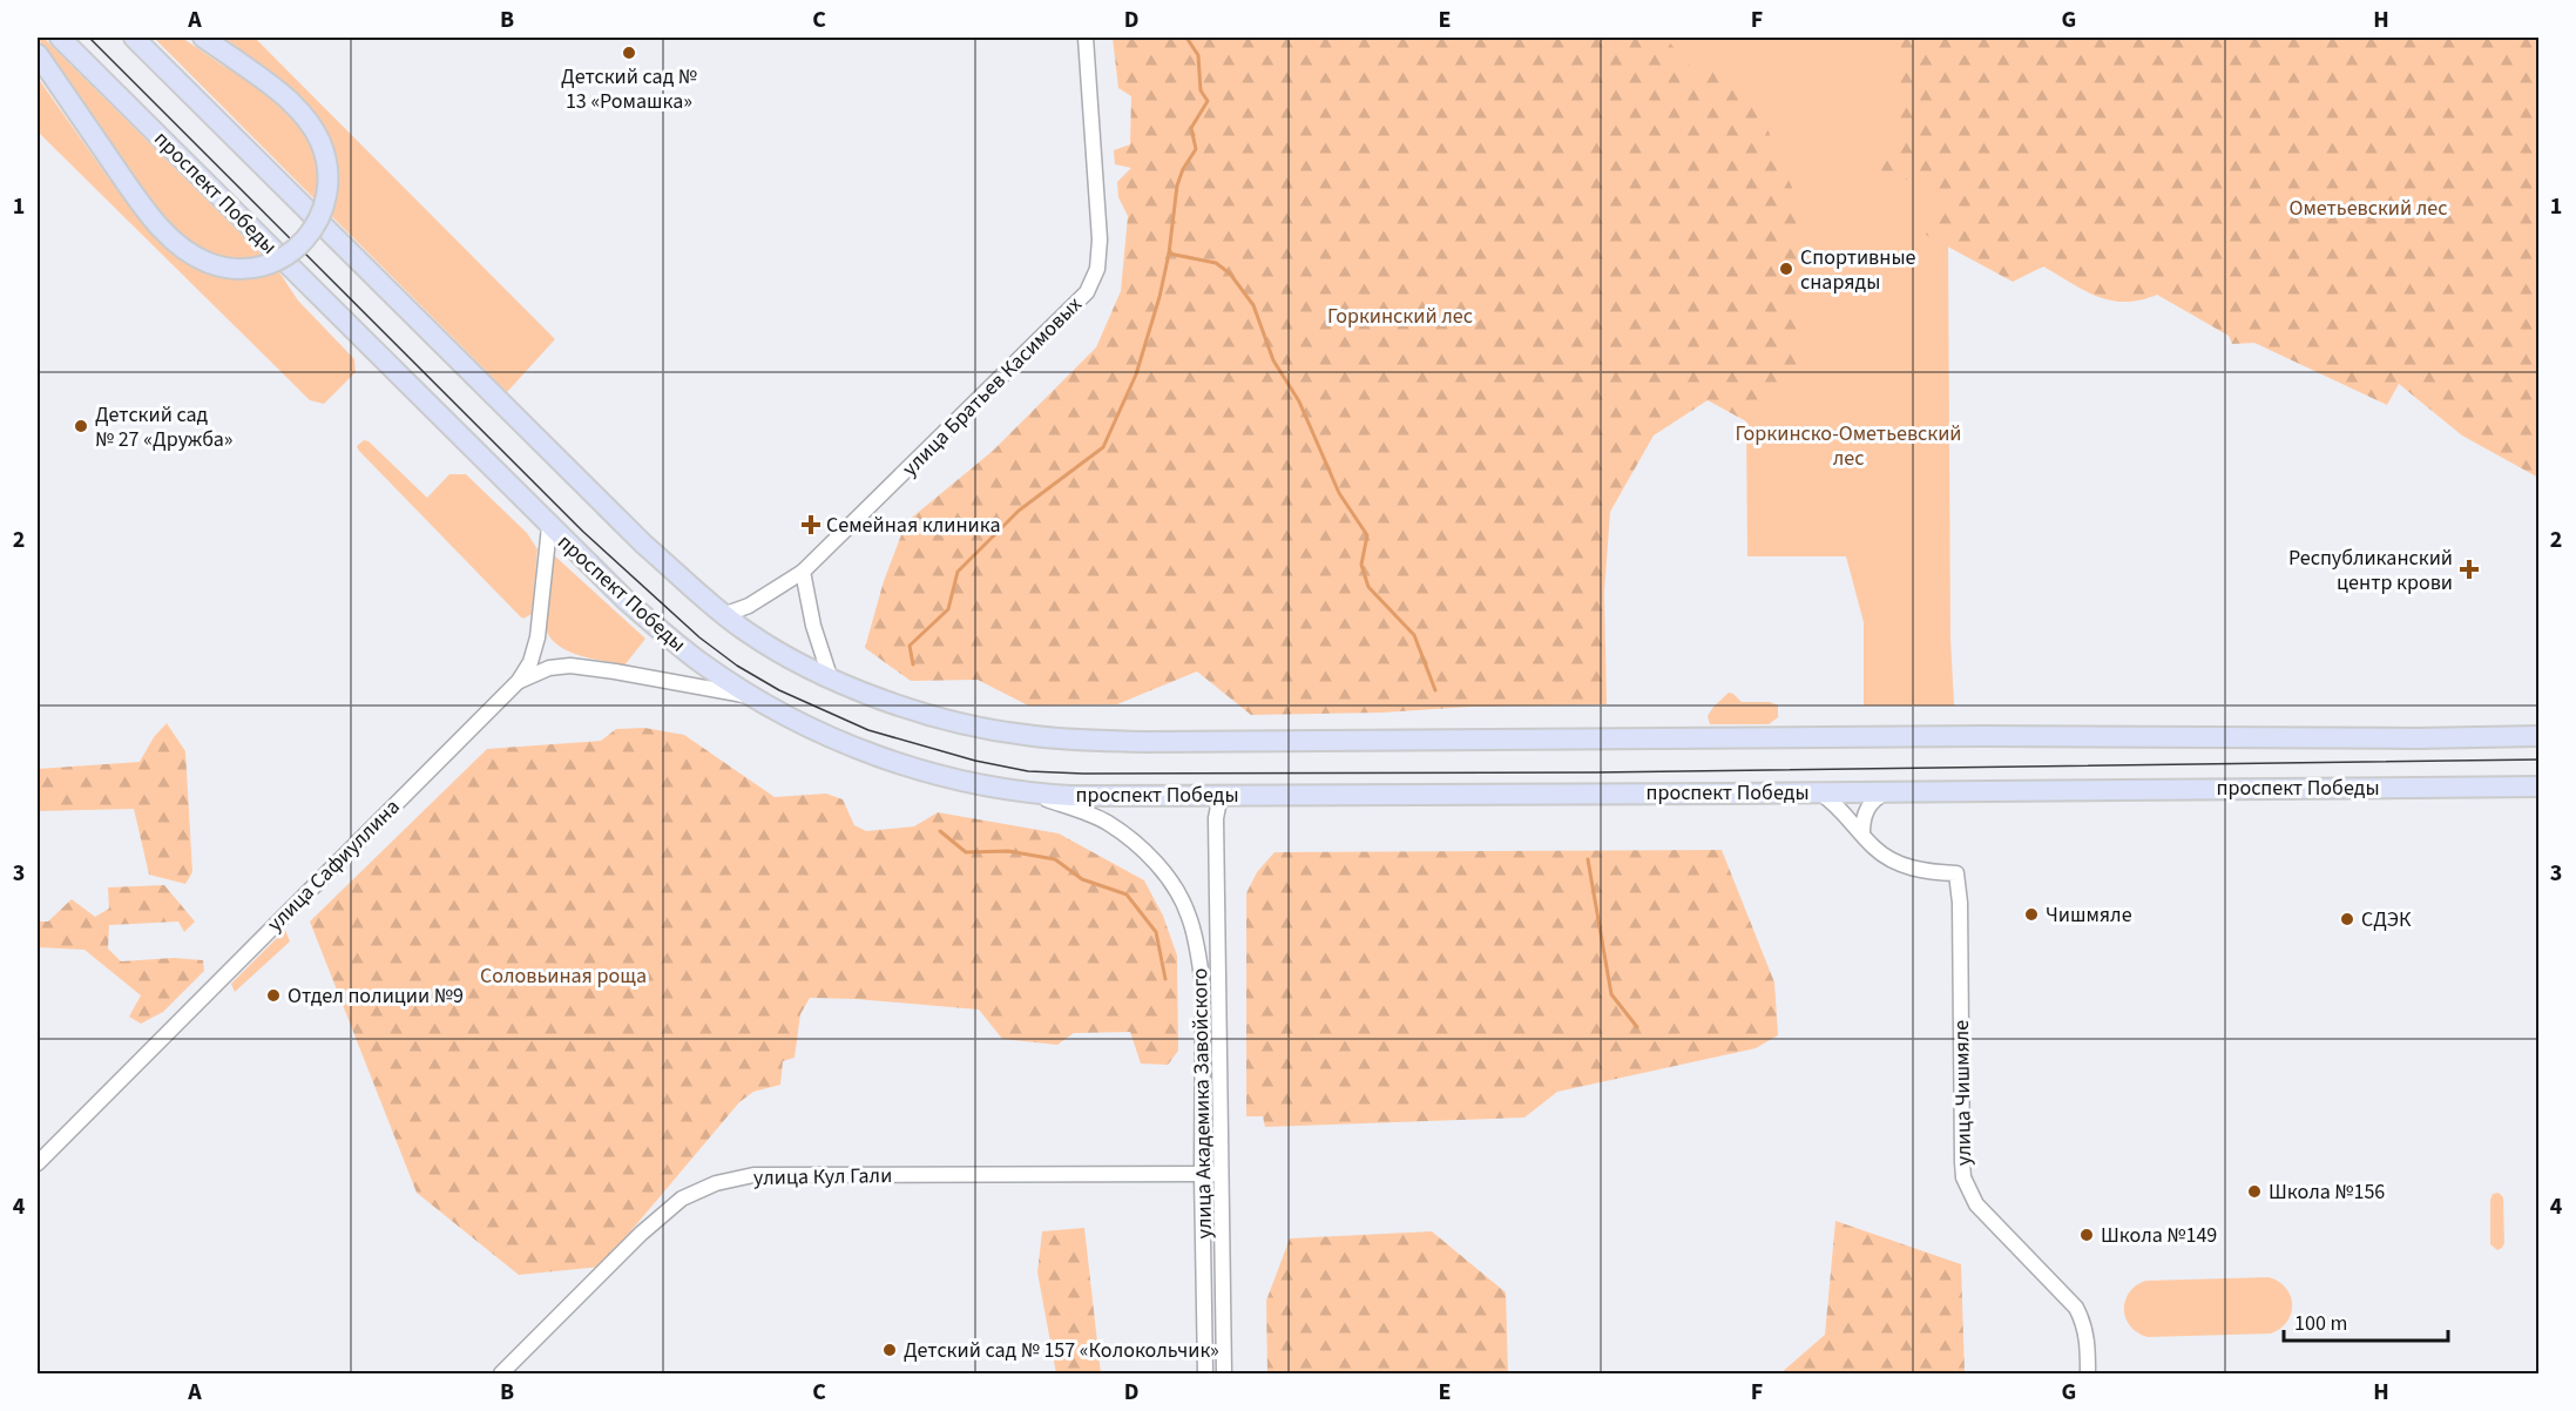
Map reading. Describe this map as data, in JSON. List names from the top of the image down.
{
  "streets": {
    "main road": ["проспект Победы"],
    "street": [
      "улица Братьев Касимовых",
      "улица Сафиуллина",
      "улица Чишмяле",
      "улица Академика Завойского",
      "улица Кул Гали"
    ]
  },
  "crossings": [
    ["проспект Победы", "улица Сафиуллина"],
    ["проспект Победы", "улица Чишмяле"],
    ["проспект Победы", "улица Академика Завойского"],
    ["улица Академика Завойского", "улица Кул Гали"]
  ],
  "parks": [
    "Ометьевский лес",
    "Горкинский лес",
    "Горкинско-Ометьевский лес",
    "Соловьиная роща"
  ],
  "places": {
    "other": [
      "Детский сад № 13 «Ромашка»",
      "Спортивные снаряды",
      "Детский сад № 27 «Дружба»",
      "Чишмяле",
      "СДЭК",
      "Отдел полиции №9",
      "Школа №156",
      "Школа №149",
      "Детский сад № 157 «Колокольчик»"
    ],
    "health": ["Семейная клиника", "Республиканский центр крови"]
  },
  "scale_bar": "100 m",
  "grid": {
    "columns": [
      "A",
      "B",
      "C",
      "D",
      "E",
      "F",
      "G",
      "H"
    ],
    "rows": [
      "1",
      "2",
      "3",
      "4"
    ]
  }
}
